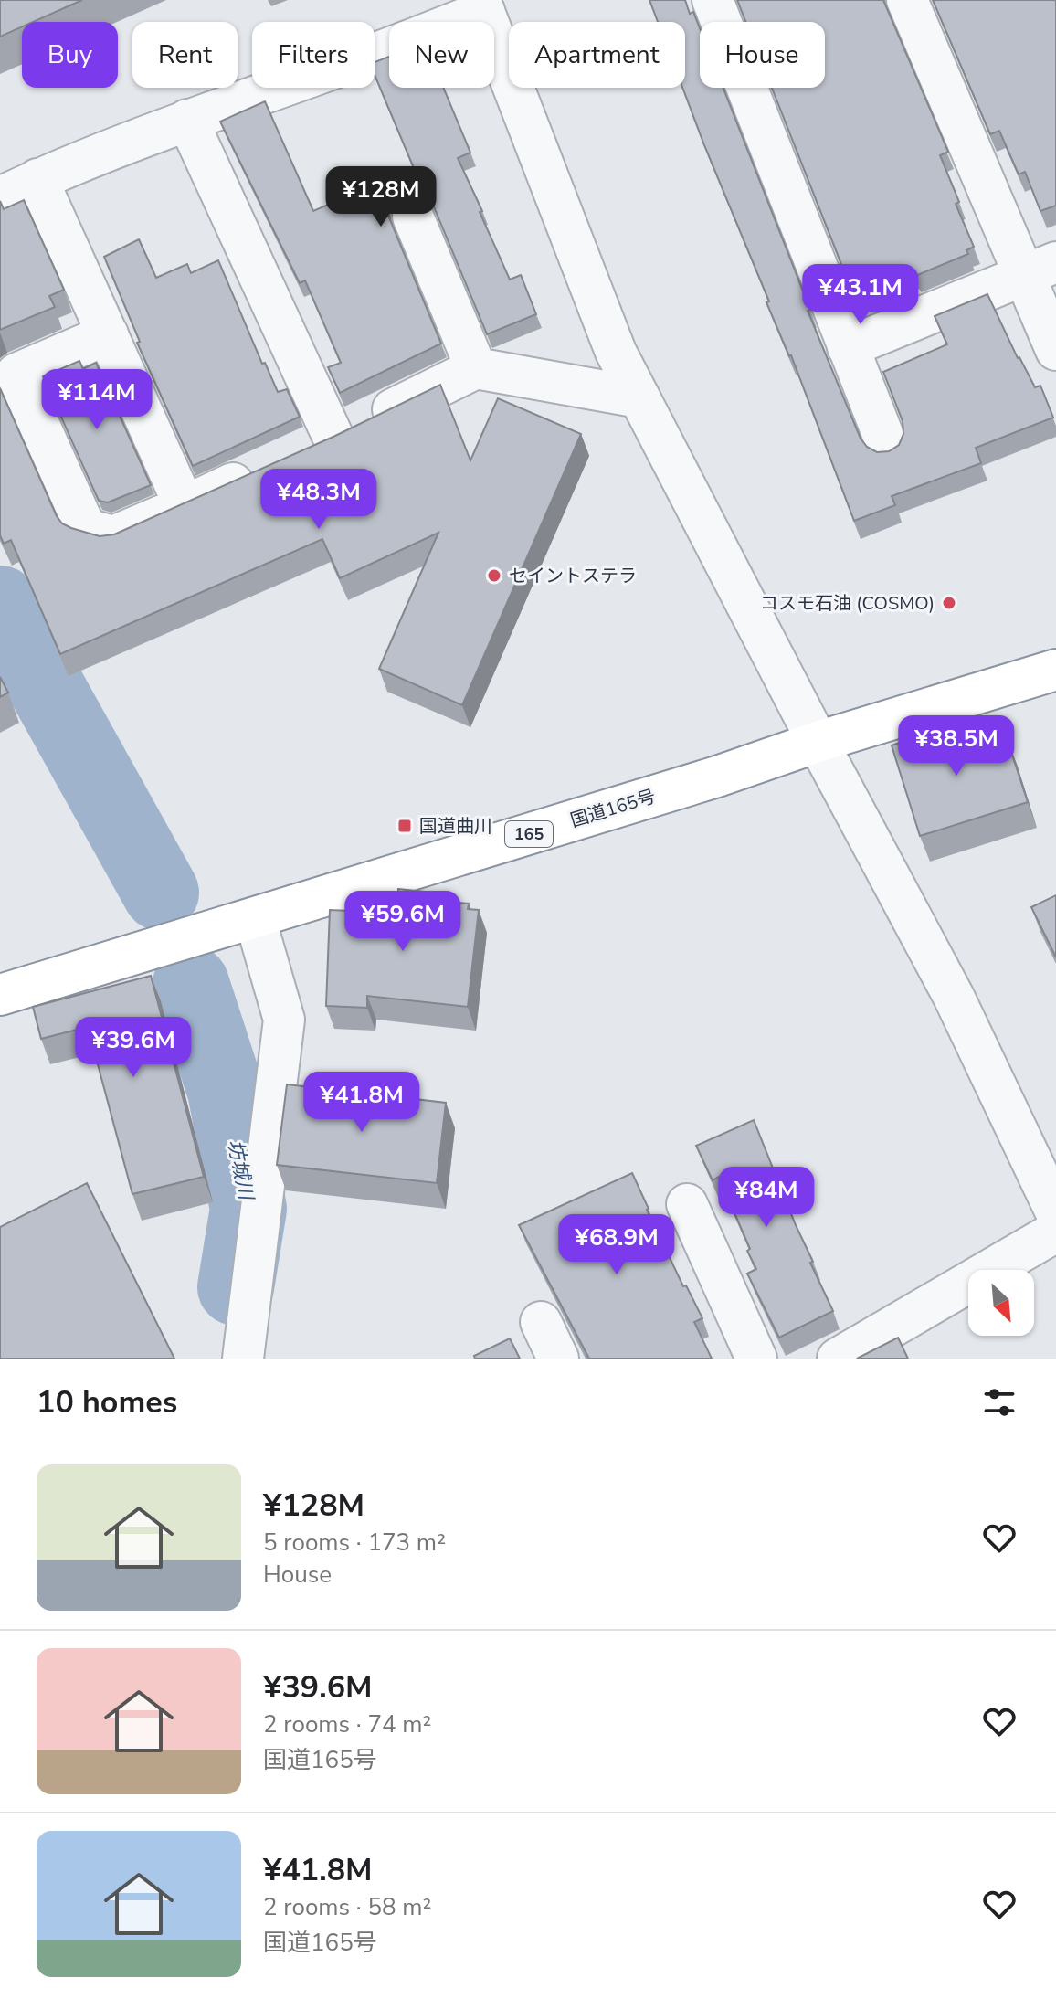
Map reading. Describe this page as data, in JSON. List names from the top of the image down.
{
  "streets": {
    "highway": ["国道165号", "165"]
  },
  "water": ["坊城川"],
  "places": {
    "other": ["セイントステラ", "コスモ石油 (COSMO)"],
    "transit": ["国道曲川"]
  },
  "north": "bottom right",
  "page": {
    "chip": [
      "Buy",
      "Rent",
      "Filters",
      "New",
      "Apartment",
      "House"
    ],
    "price": [
      "¥128M",
      "¥43.1M",
      "¥114M",
      "¥48.3M",
      "¥38.5M",
      "¥59.6M",
      "¥39.6M",
      "¥41.8M",
      "¥84M",
      "¥68.9M"
    ],
    "heading": "10 homes",
    "list": [
      {
        "name": "¥128M",
        "note": "5 rooms · 173 m² · House"
      },
      {
        "name": "¥39.6M",
        "note": "2 rooms · 74 m² · 国道165号"
      },
      {
        "name": "¥41.8M",
        "note": "2 rooms · 58 m² · 国道165号"
      }
    ]
  }
}
